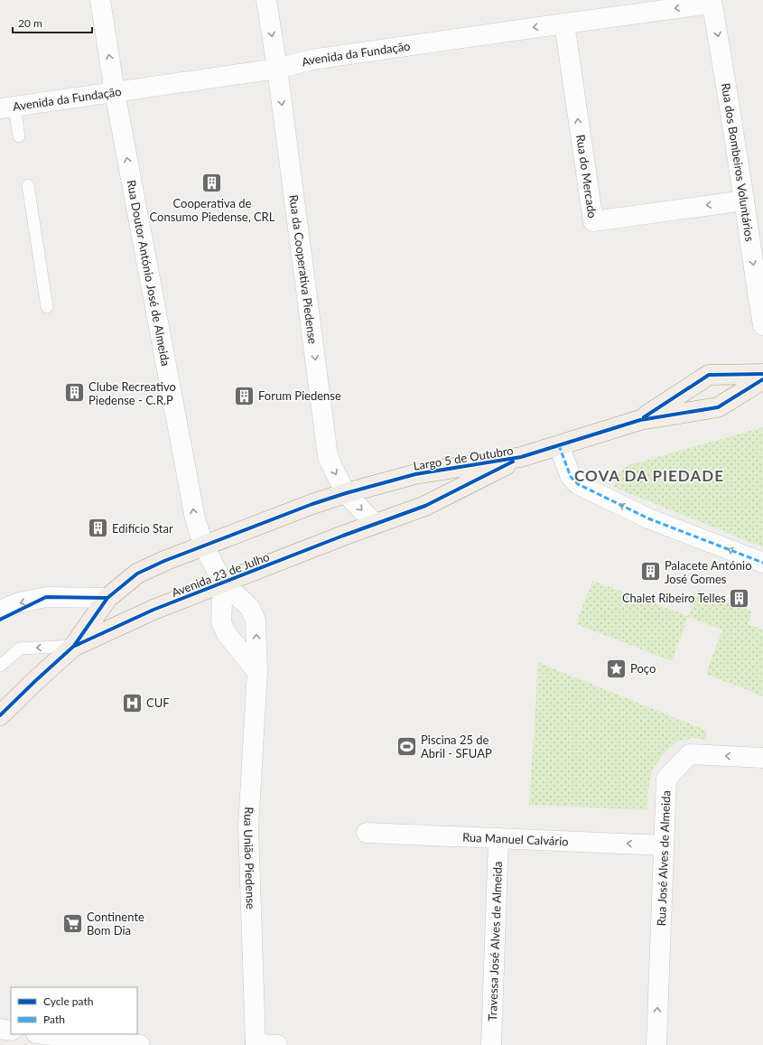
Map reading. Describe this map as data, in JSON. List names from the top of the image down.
{
  "streets": {
    "main road": ["Largo 5 de Outubro", "Avenida 23 de Julho"],
    "street": [
      "Avenida da Fundação",
      "Rua dos Bombeiros Voluntários",
      "Rua do Mercado",
      "Rua da Cooperativa Piedense",
      "Rua Doutor António José de Almeida",
      "Rua Manuel Calvário",
      "Rua União Piedense",
      "Rua José Alves de Almeida",
      "Travessa José Alves de Almeida"
    ]
  },
  "crossings": [
    ["Avenida da Fundação", "Rua dos Bombeiros Voluntários"],
    ["Avenida da Fundação", "Rua do Mercado"],
    ["Avenida da Fundação", "Rua da Cooperativa Piedense"],
    ["Avenida da Fundação", "Rua Doutor António José de Almeida"],
    ["Rua dos Bombeiros Voluntários", "Rua do Mercado"],
    ["Rua da Cooperativa Piedense", "Largo 5 de Outubro"],
    ["Rua da Cooperativa Piedense", "Avenida 23 de Julho"],
    ["Rua Doutor António José de Almeida", "Avenida 23 de Julho"],
    ["Rua Doutor António José de Almeida", "Rua União Piedense"],
    ["Largo 5 de Outubro", "Avenida 23 de Julho"],
    ["Avenida 23 de Julho", "Rua União Piedense"],
    ["Rua Manuel Calvário", "Rua José Alves de Almeida"],
    ["Rua Manuel Calvário", "Travessa José Alves de Almeida"]
  ],
  "one_way": [
    "Avenida da Fundação",
    "Rua dos Bombeiros Voluntários",
    "Rua da Cooperativa Piedense",
    "Rua Doutor António José de Almeida",
    "Rua Manuel Calvário"
  ],
  "districts": ["COVA DA PIEDADE"],
  "places": {
    "building": [
      "Cooperativa de Consumo Piedense, CRL",
      "Clube Recreativo Piedense - C.R.P",
      "Forum Piedense",
      "Edifício Star",
      "Palacete António José Gomes",
      "Chalet Ribeiro Telles"
    ],
    "place": ["Poço"],
    "hospital": ["CUF"],
    "sports": ["Piscina 25 de Abril - SFUAP"],
    "supermarket": ["Continente Bom Dia"]
  },
  "legend": ["Cycle path", "Path"],
  "scale_bar": "20 m"
}
